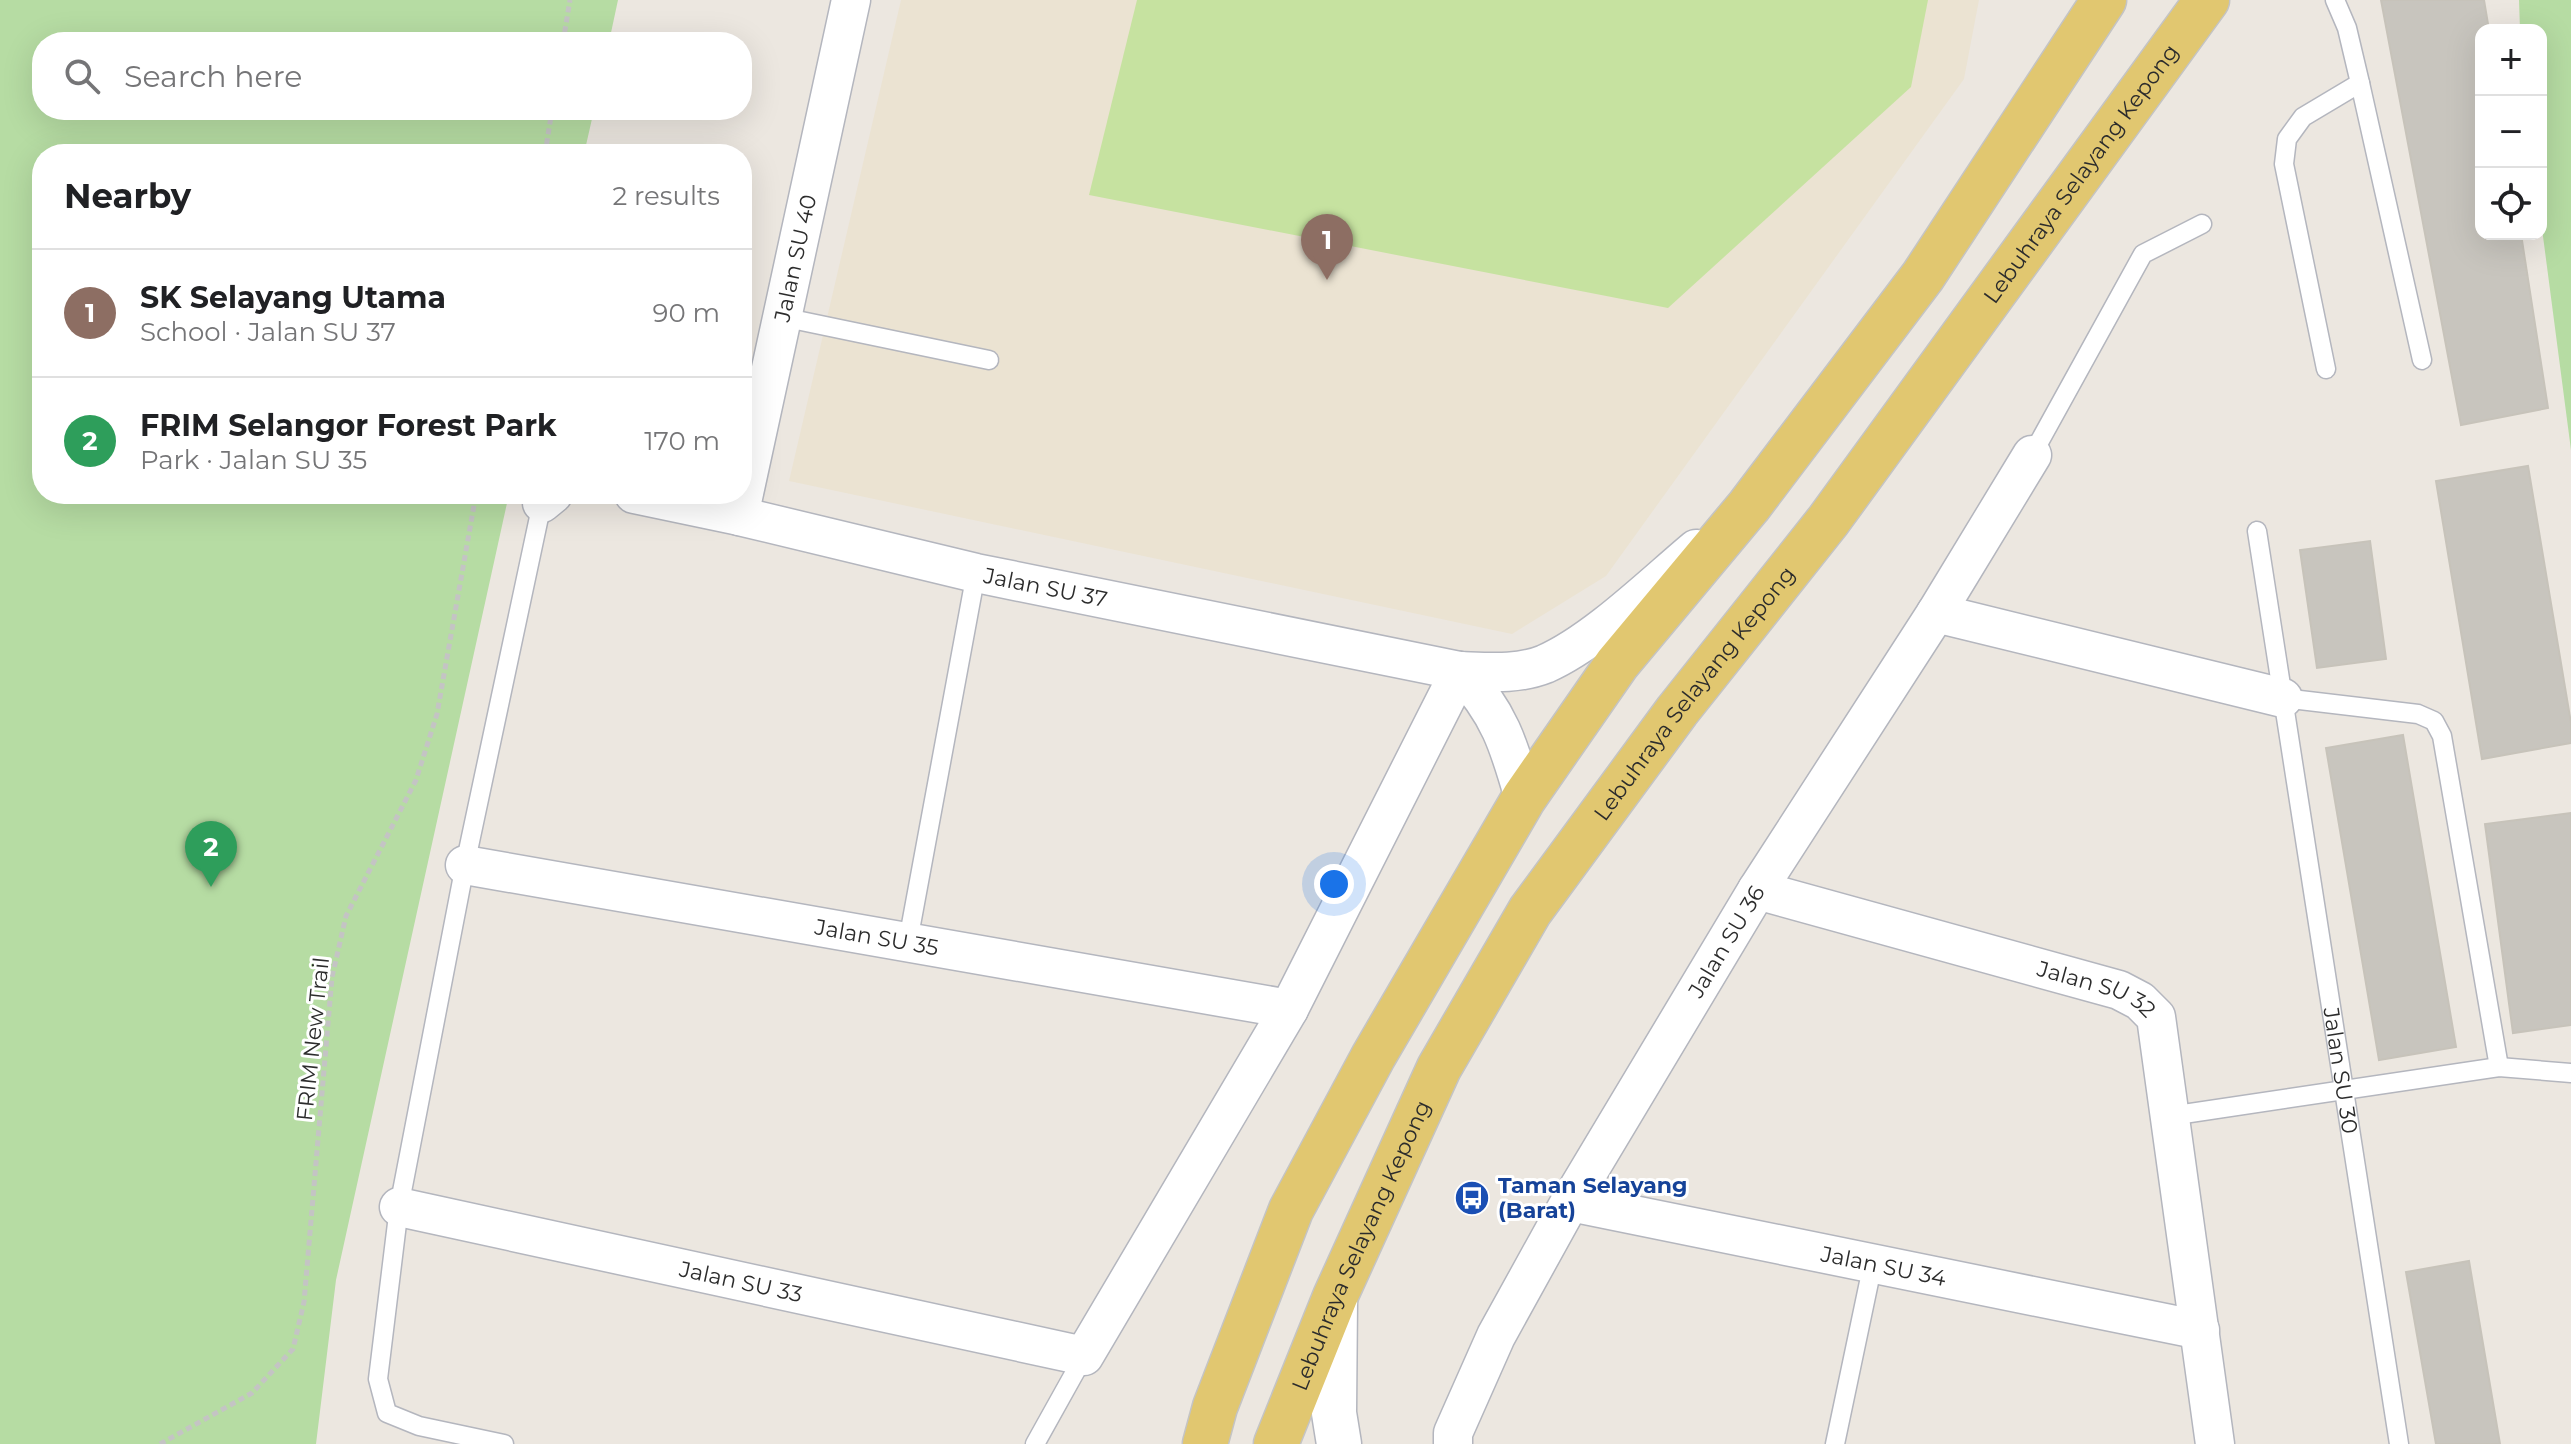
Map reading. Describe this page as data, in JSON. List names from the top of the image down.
{
  "streets": {
    "main road": ["Lebuhraya Selayang Kepong"],
    "street": [
      "Jalan SU 40",
      "Jalan SU 37",
      "Jalan SU 35",
      "Jalan SU 36",
      "Jalan SU 32",
      "Jalan SU 34",
      "Jalan SU 33"
    ],
    "lane": ["Jalan SU 30"],
    "path": ["FRIM New Trail"]
  },
  "crossings": [
    ["Jalan SU 40", "Jalan SU 37"],
    ["Jalan SU 36", "Jalan SU 32"],
    ["Jalan SU 36", "Jalan SU 34"],
    ["Jalan SU 32", "Jalan SU 34"]
  ],
  "places": {
    "bus stop": ["Taman Selayang (Barat)"]
  },
  "page": {
    "map_buttons": ["+", "−"],
    "search": "Search here",
    "heading": ["Nearby", "2 results"],
    "pins": ["1", "2"],
    "list": [
      {
        "mark": "1",
        "name": "SK Selayang Utama",
        "note": "School · Jalan SU 37",
        "value": "90 m"
      },
      {
        "mark": "2",
        "name": "FRIM Selangor Forest Park",
        "note": "Park · Jalan SU 35",
        "value": "170 m"
      }
    ]
  }
}
